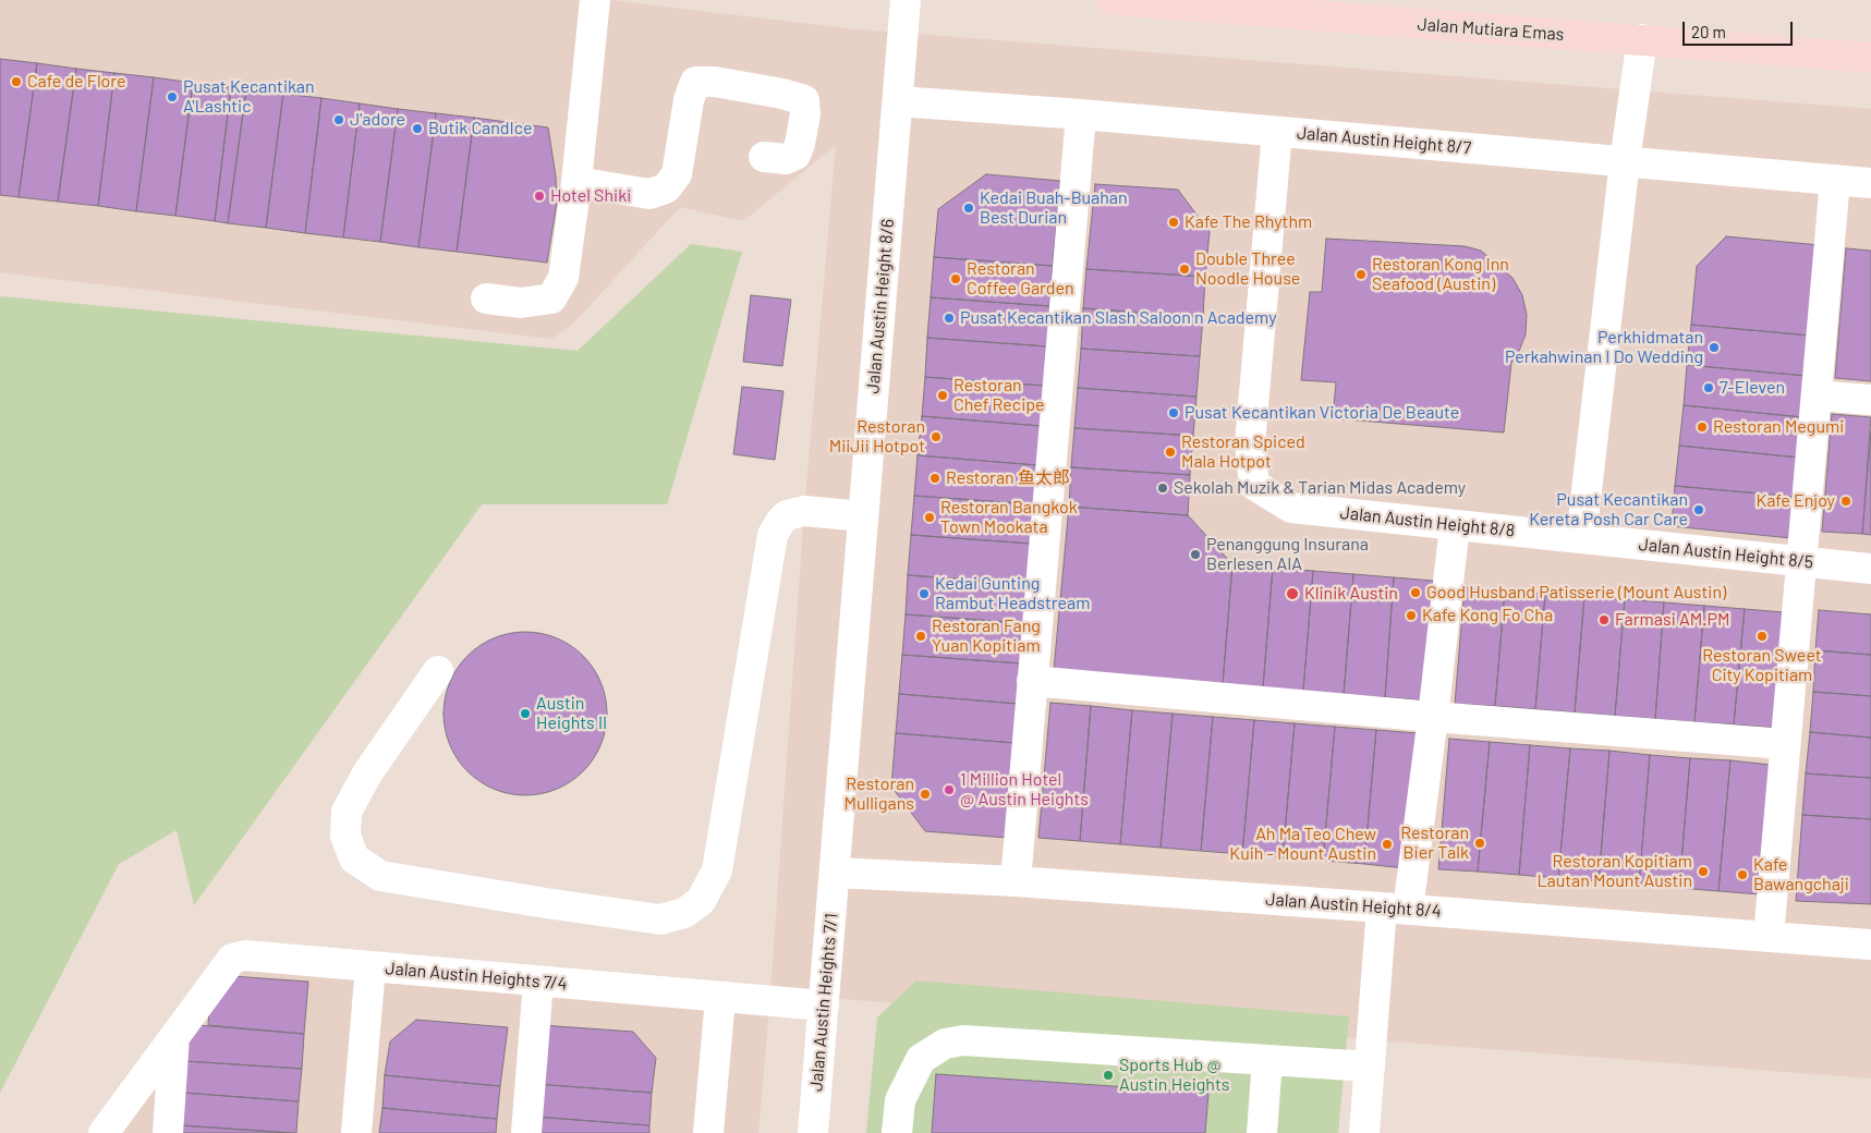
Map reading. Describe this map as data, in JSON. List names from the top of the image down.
{
  "streets": {
    "main road": ["Jalan Mutiara Emas"],
    "street": [
      "Jalan Austin Height 8/7",
      "Jalan Austin Height 8/6",
      "Jalan Austin Height 8/8",
      "Jalan Austin Height 8/5",
      "Jalan Austin Height 8/4",
      "Jalan Austin Heights 7/4",
      "Jalan Austin Heights 7/1"
    ]
  },
  "crossings": [
    ["Jalan Austin Height 8/7", "Jalan Austin Height 8/6"],
    ["Jalan Austin Height 8/7", "Jalan Austin Height 8/8"],
    ["Jalan Austin Height 8/6", "Jalan Austin Height 8/4"],
    ["Jalan Austin Height 8/6", "Jalan Austin Heights 7/1"],
    ["Jalan Austin Height 8/8", "Jalan Austin Height 8/5"],
    ["Jalan Austin Height 8/4", "Jalan Austin Heights 7/1"],
    ["Jalan Austin Heights 7/4", "Jalan Austin Heights 7/1"]
  ],
  "places": [
    "Cafe de Flore",
    "Pusat Kecantikan A'Lashtic",
    "J'adore",
    "Butik CandIce",
    "Hotel Shiki",
    "Kedai Buah-Buahan Best Durian",
    "Kafe The Rhythm",
    "Double Three Noodle House",
    "Restoran Kong Inn Seafood (Austin)",
    "Restoran Coffee Garden",
    "Pusat Kecantikan Slash Saloon n Academy",
    "Perkhidmatan Perkahwinan I Do Wedding",
    "7-Eleven",
    "Restoran Chef Recipe",
    "Pusat Kecantikan Victoria De Beaute",
    "Restoran Megumi",
    "Restoran MiiJii Hotpot",
    "Restoran Spiced Mala Hotpot",
    "Restoran 鱼太郎",
    "Sekolah Muzik & Tarian Midas Academy",
    "Kafe Enjoy",
    "Pusat Kecantikan Kereta Posh Car Care",
    "Restoran Bangkok Town Mookata",
    "Penanggung Insurana Berlesen AIA",
    "Good Husband Patisserie (Mount Austin)",
    "Kedai Gunting Rambut Headstream",
    "Klinik Austin",
    "Kafe Kong Fo Cha",
    "Farmasi AM.PM",
    "Restoran Fang Yuan Kopitiam",
    "Restoran Sweet City Kopitiam",
    "Austin Heights II",
    "1 Million Hotel @ Austin Heights",
    "Restoran Mulligans",
    "Restoran Bier Talk",
    "Ah Ma Teo Chew Kuih - Mount Austin",
    "Restoran Kopitiam Lautan Mount Austin",
    "Kafe Bawangchaji",
    "Sports Hub @ Austin Heights"
  ],
  "scale_bar": "20 m"
}
